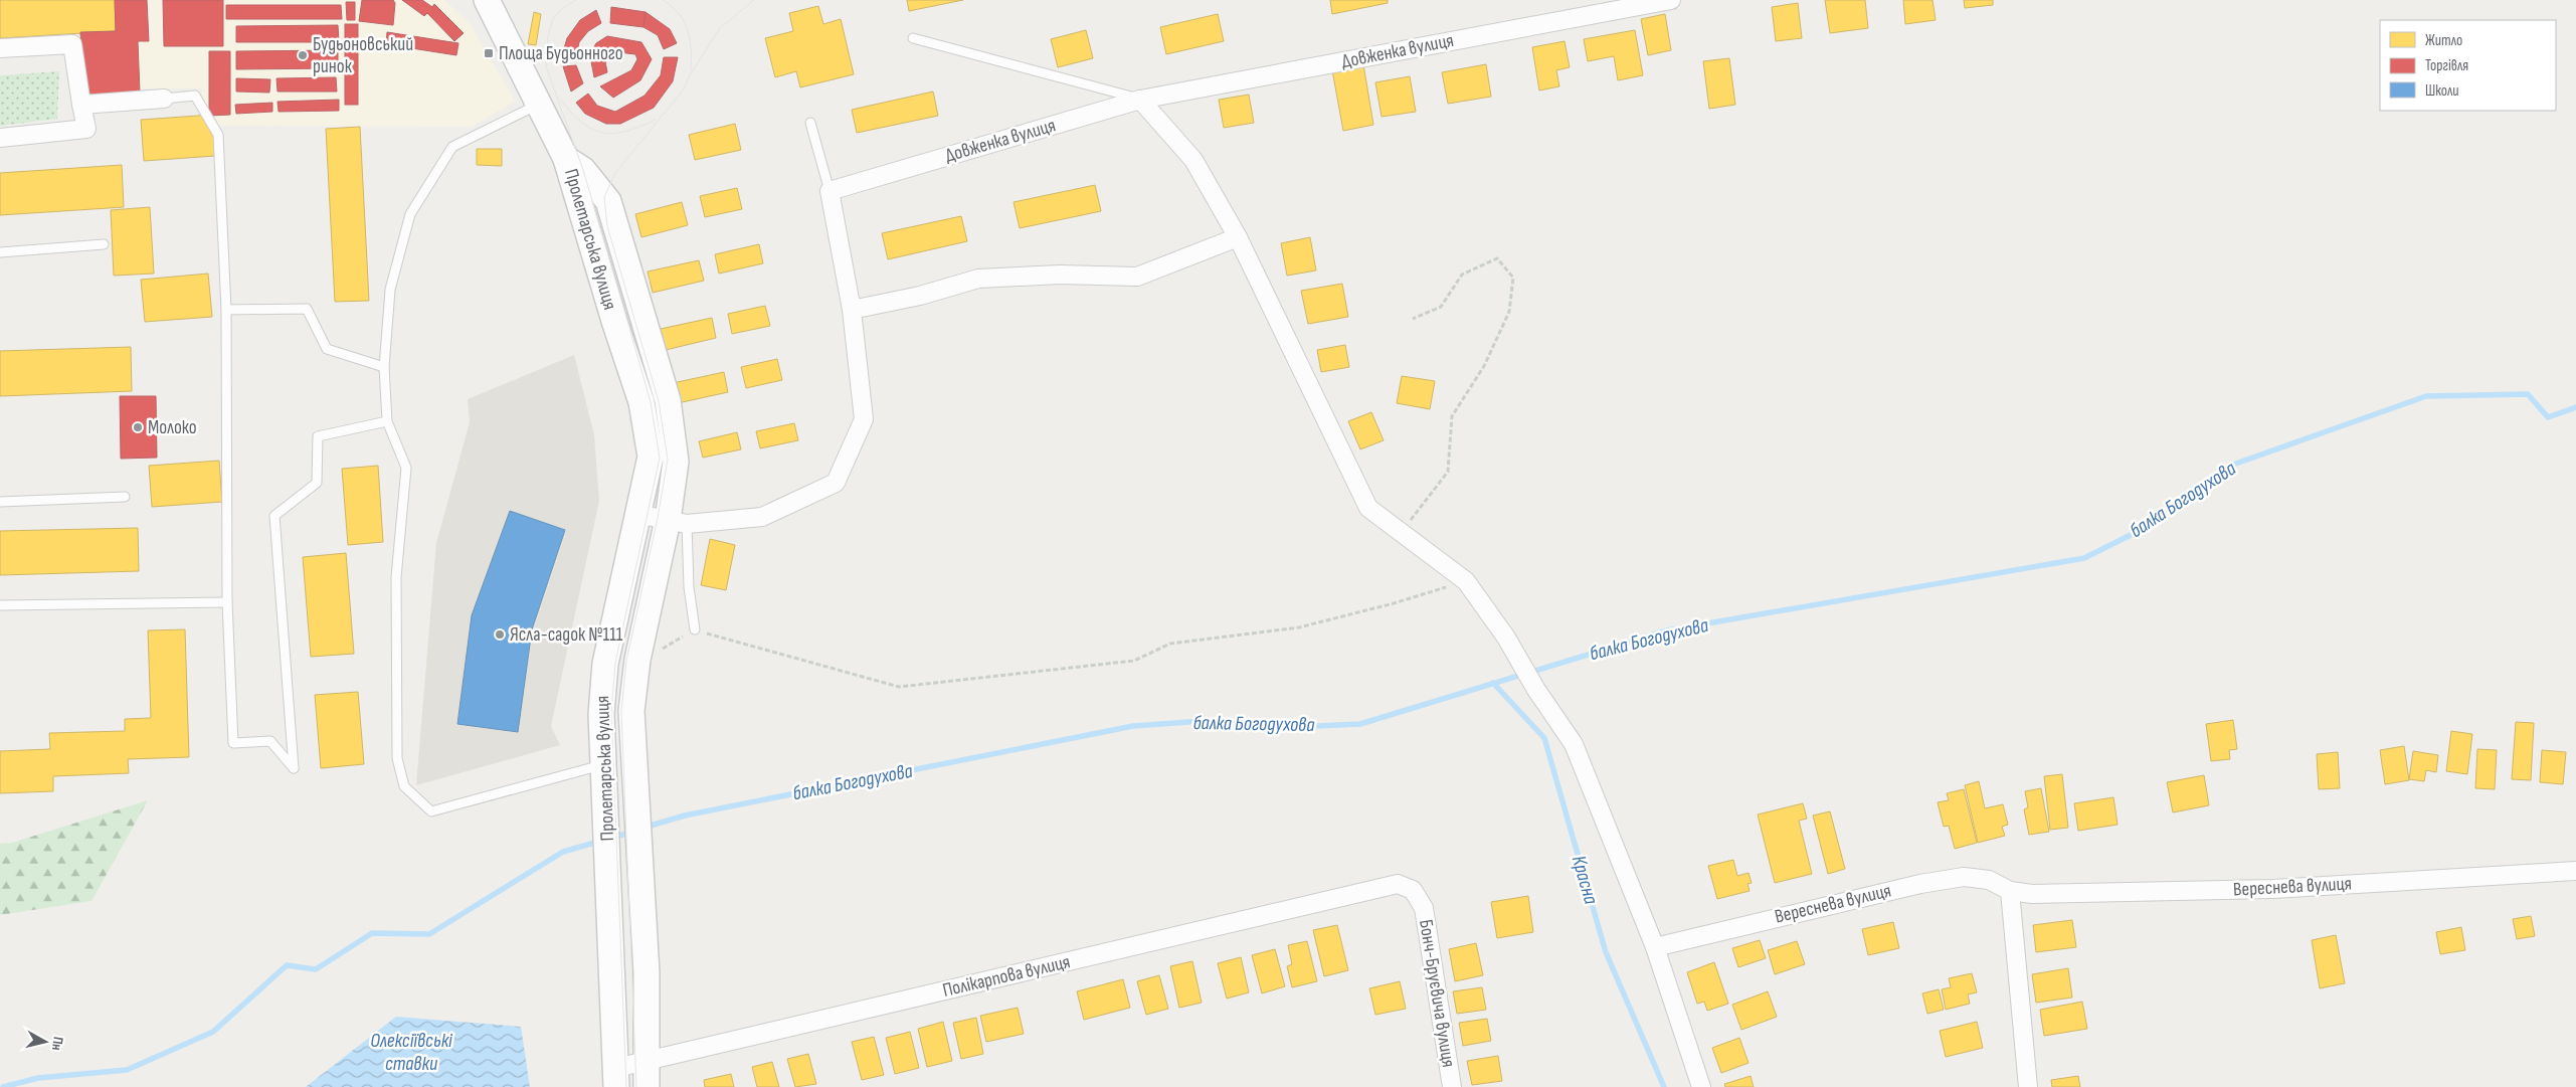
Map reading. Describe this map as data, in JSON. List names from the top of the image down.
{
  "streets": {
    "main road": ["Пролетарська вулиця"],
    "street": [
      "Довженка вулиця",
      "Вереснева вулиця",
      "Полікарпова вулиця",
      "Бонч-Бруєвича вулиця"
    ]
  },
  "crossings": [
    ["Пролетарська вулиця", "Полікарпова вулиця"],
    ["Полікарпова вулиця", "Бонч-Бруєвича вулиця"]
  ],
  "water": ["балка Богодухова", "Красна", "Олексіївські ставки"],
  "places": {
    "transit": ["Площа Будьонного"],
    "other": ["Будьоновський ринок", "Молоко", "Ясла-садок №111"]
  },
  "legend": ["Житло", "Торгівля", "Школи"],
  "north": "right"
}
